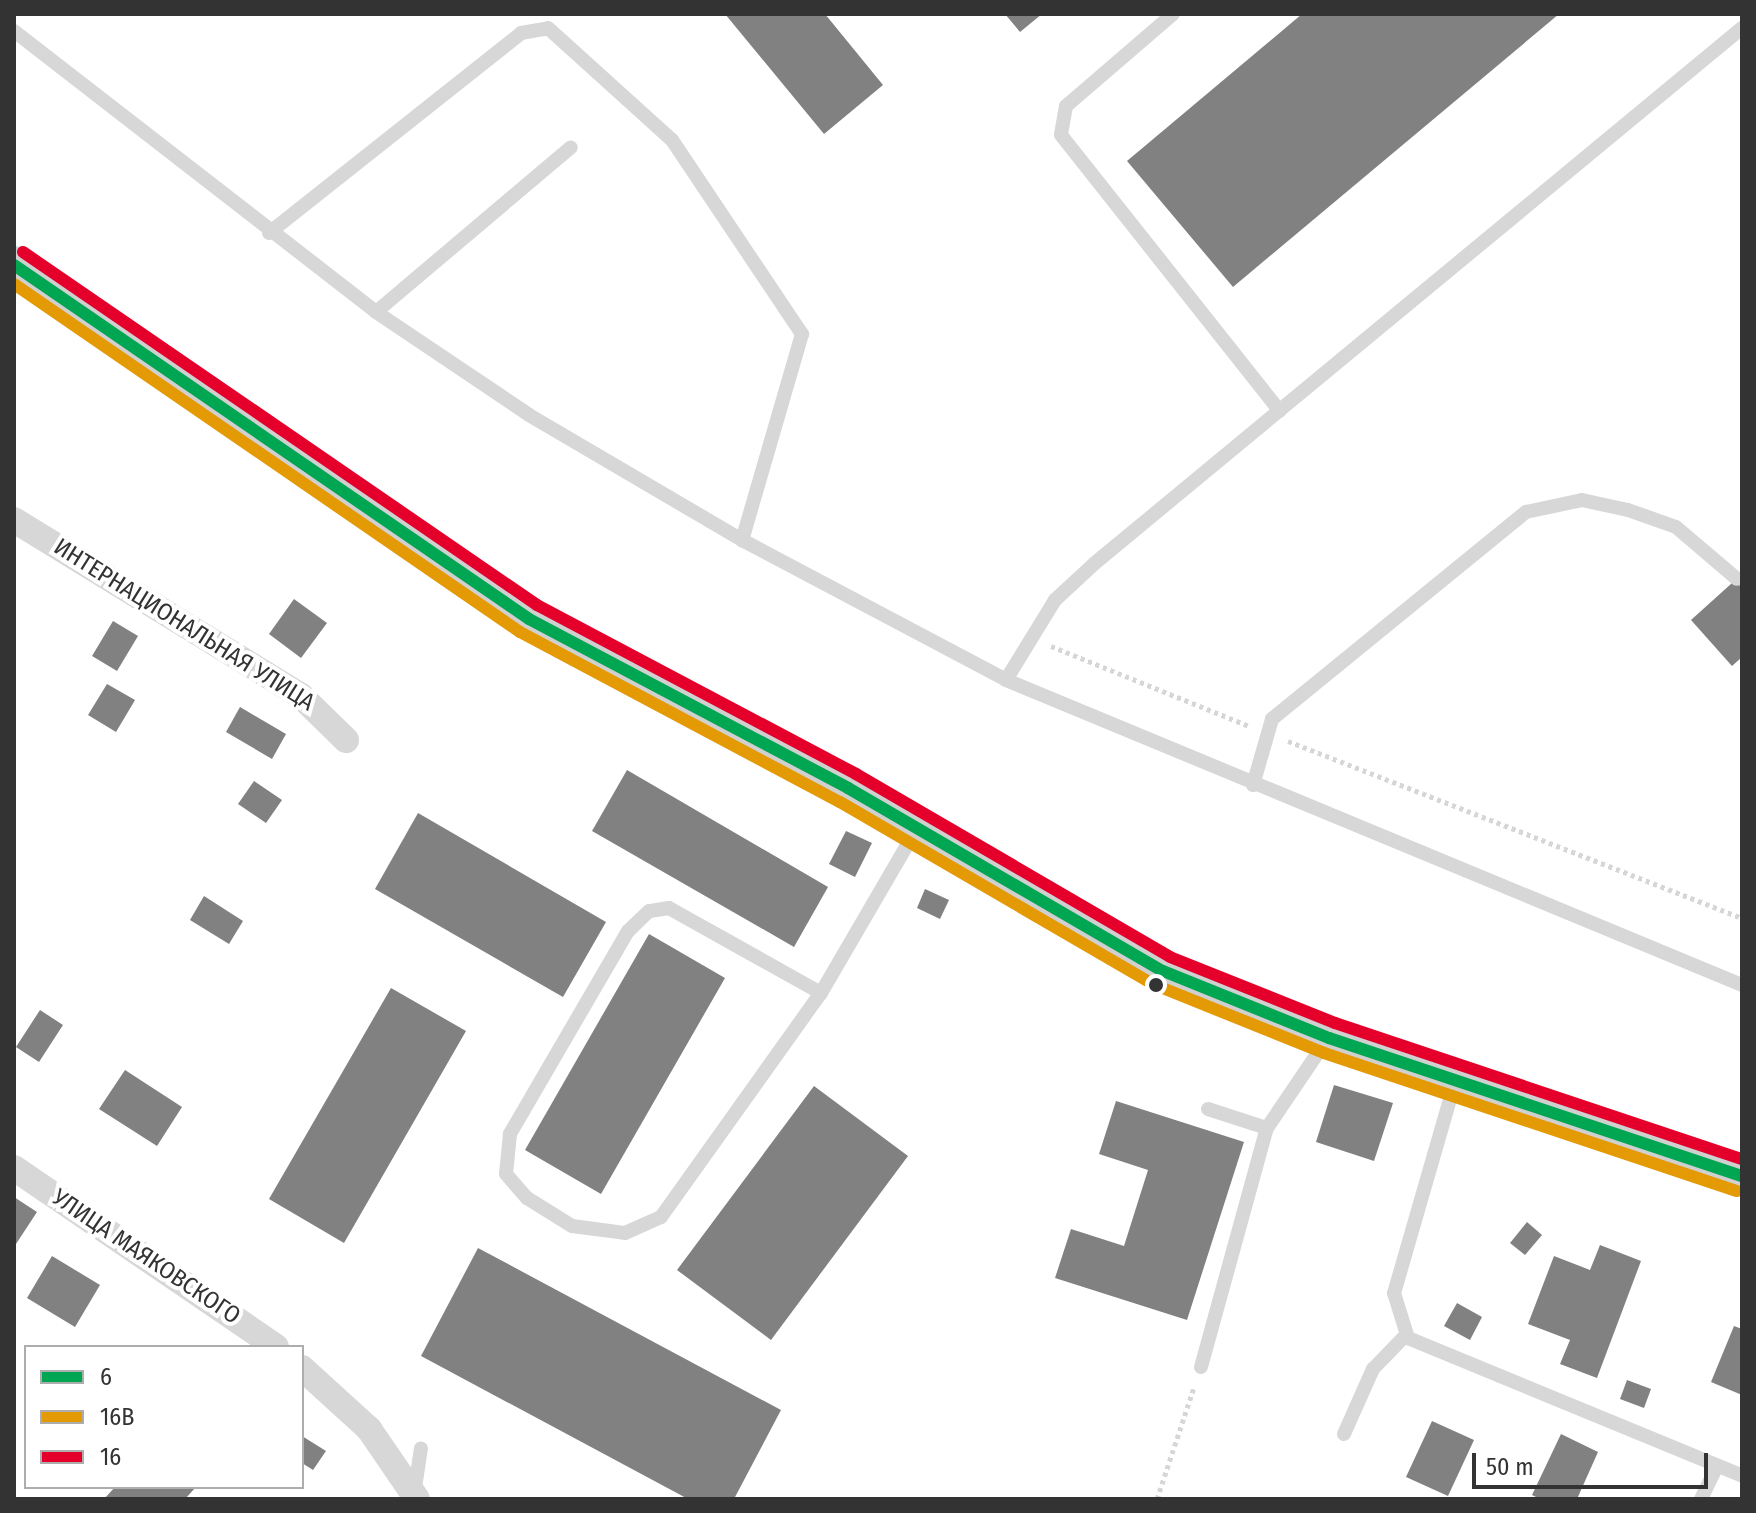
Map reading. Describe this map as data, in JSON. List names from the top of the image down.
{
  "streets": {
    "street": ["ИНТЕРНАЦИОНАЛЬНАЯ УЛИЦА", "УЛИЦА МАЯКОВСКОГО"]
  },
  "lines": ["transit line 16", "transit line 6", "transit line 16В"],
  "legend": ["6", "16В", "16"],
  "scale_bar": "50 m"
}
